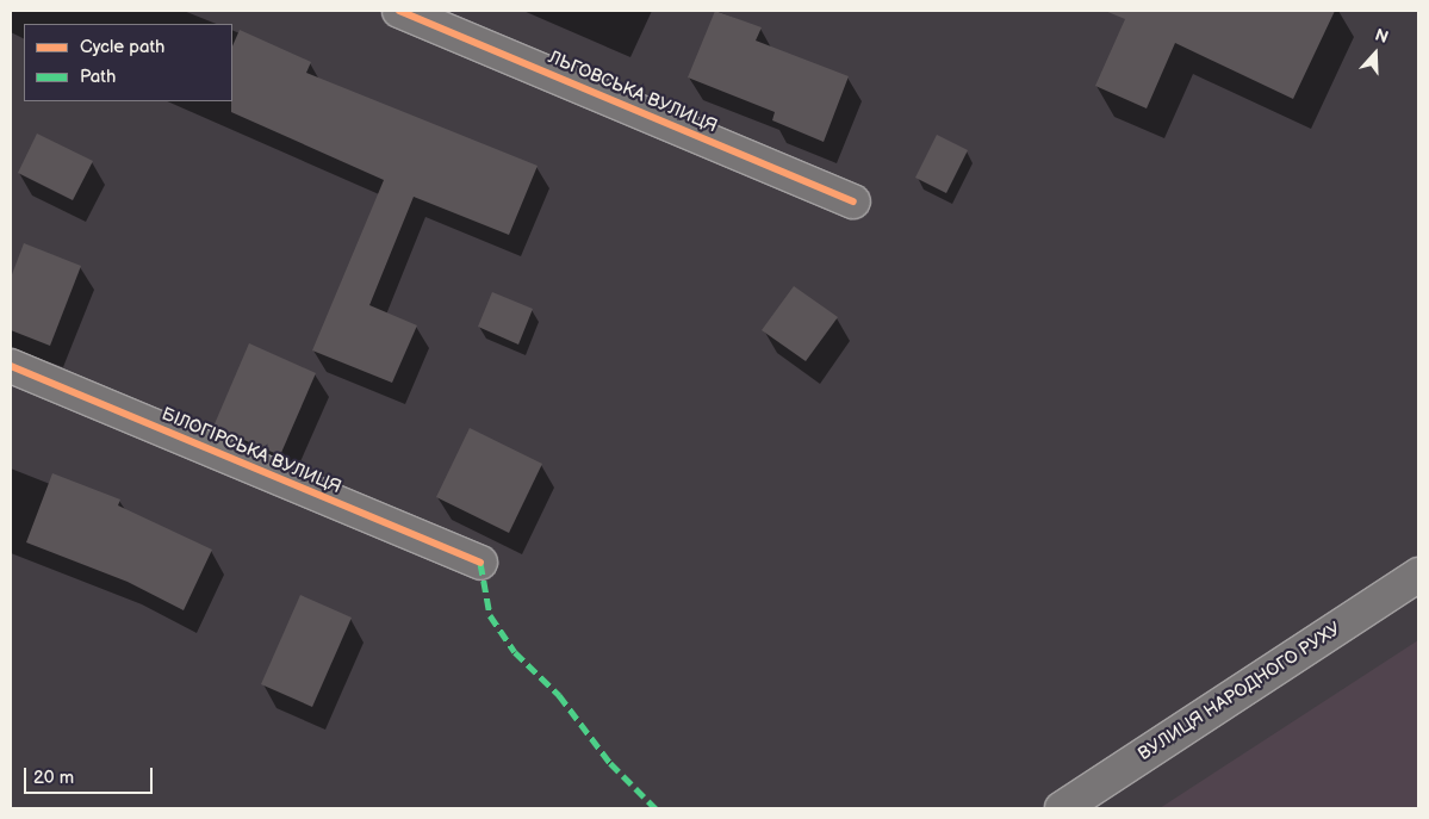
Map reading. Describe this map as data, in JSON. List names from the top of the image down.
{
  "streets": {
    "street": ["ЛЬГОВСЬКА ВУЛИЦЯ", "БІЛОГІРСЬКА ВУЛИЦЯ", "ВУЛИЦЯ НАРОДНОГО РУХУ"]
  },
  "legend": ["Cycle path", "Path"],
  "scale_bar": "20 m",
  "north": "top"
}
